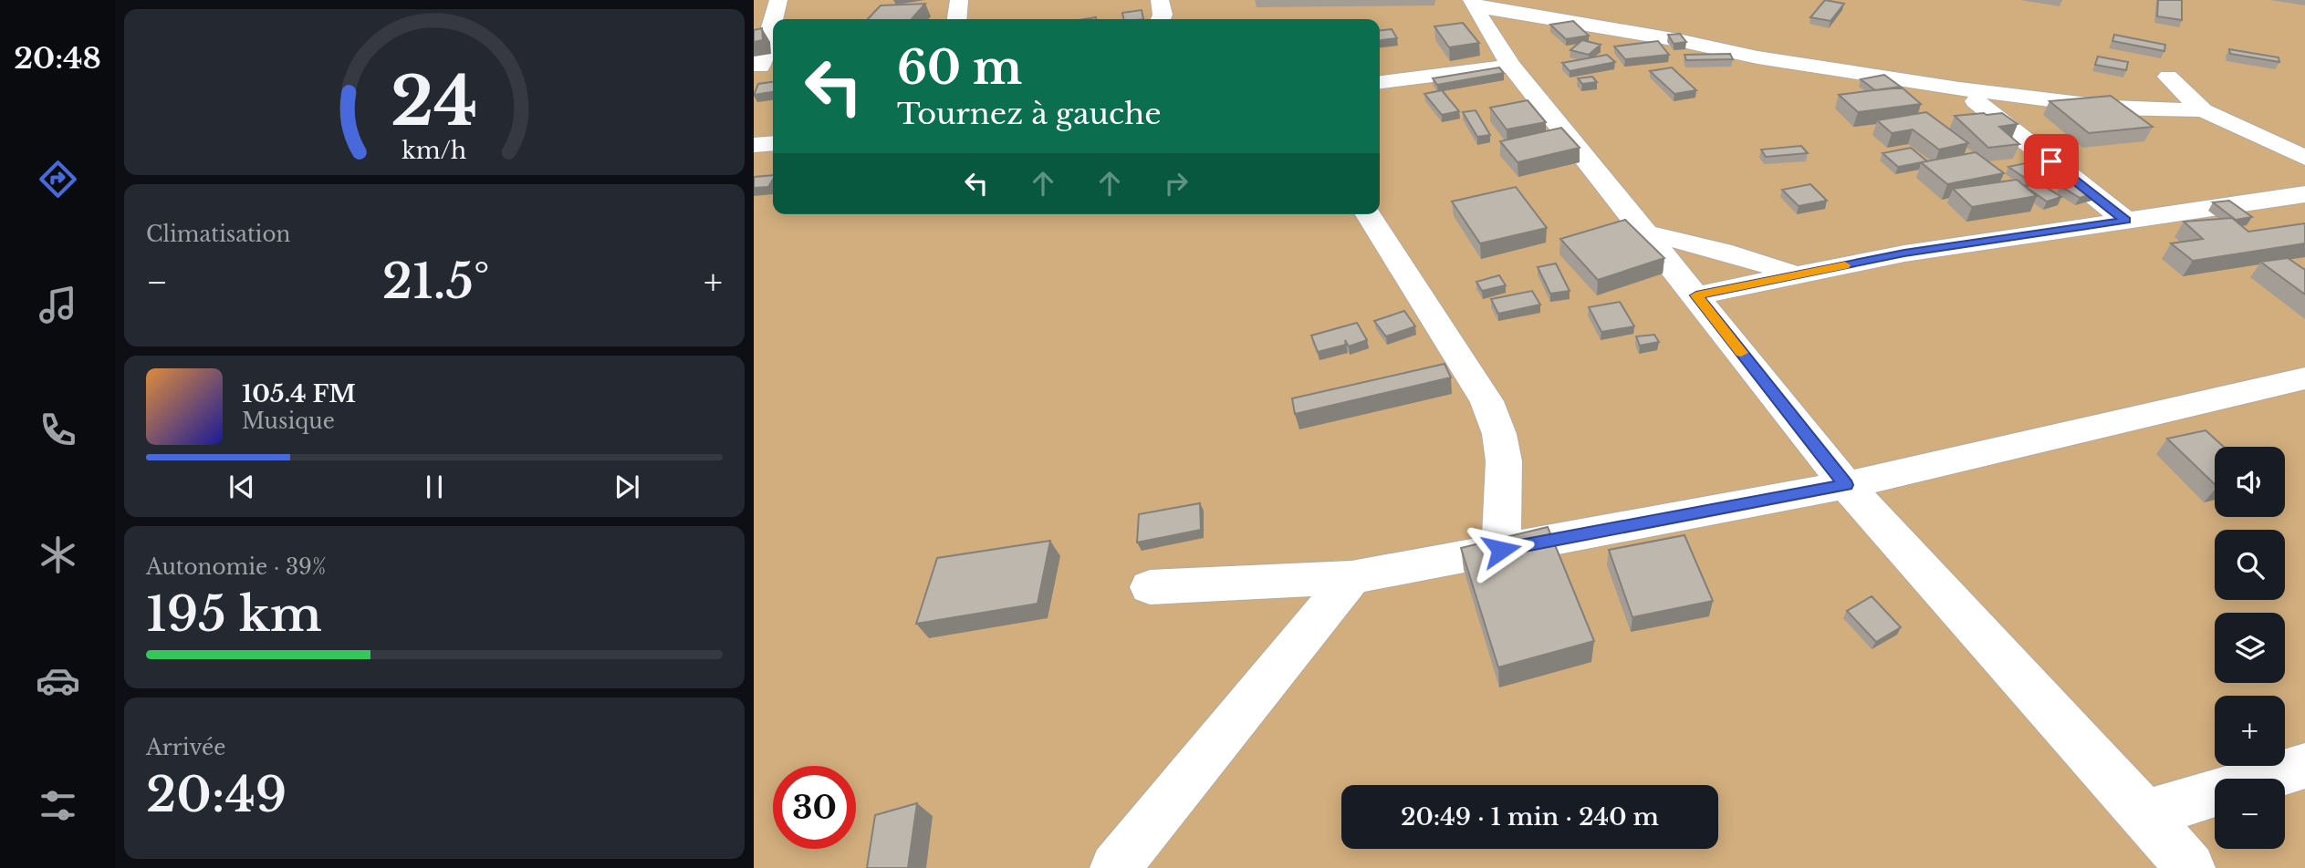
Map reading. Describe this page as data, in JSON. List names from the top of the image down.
{
  "page": {
    "tabs": "20:48",
    "turn": ["60 m", "Tournez à gauche"],
    "tile": [
      "Climatisation",
      ["Autonomie · 39%", "195 km"],
      ["Arrivée", "20:49"]
    ],
    "heat": ["−", "21.5°", "+"],
    "song": ["105.4 FM", "Musique"],
    "map_buttons": ["+", "−"],
    "limit": "30",
    "trip": "20:49 · 1 min · 240 m",
    "gauge": ["24", "km/h"]
  }
}
